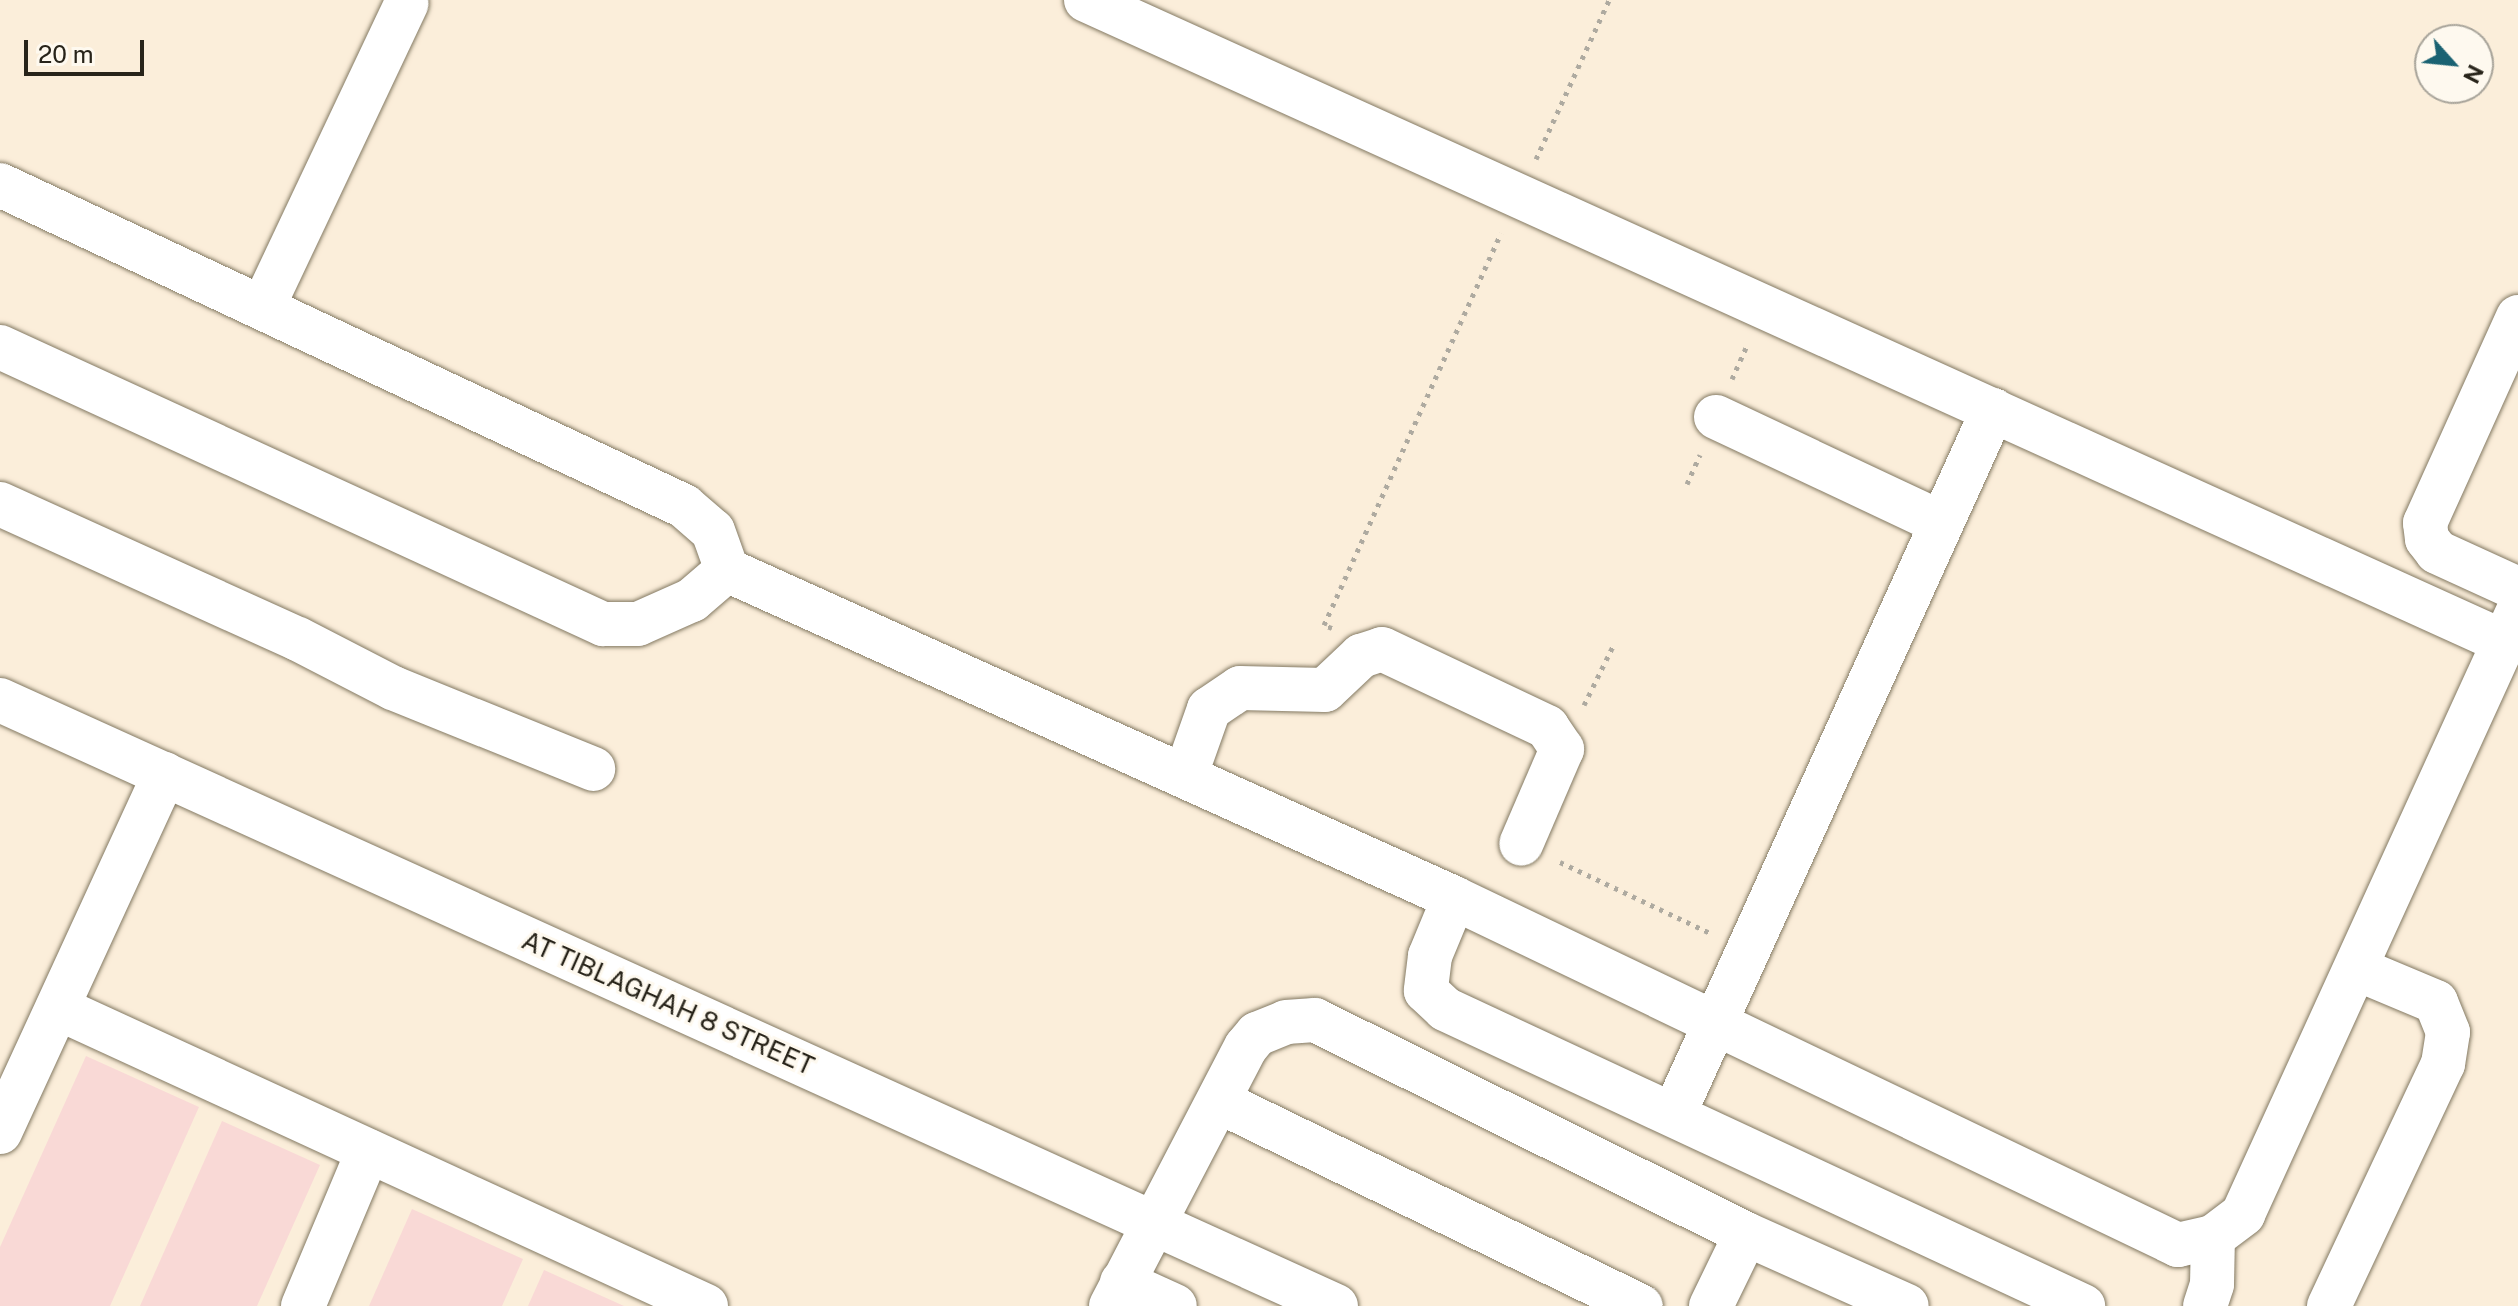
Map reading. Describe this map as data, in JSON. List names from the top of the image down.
{
  "streets": {
    "street": ["AT TIBLAGHAH 8 STREET"]
  },
  "scale_bar": "20 m",
  "north": "bottom right"
}
